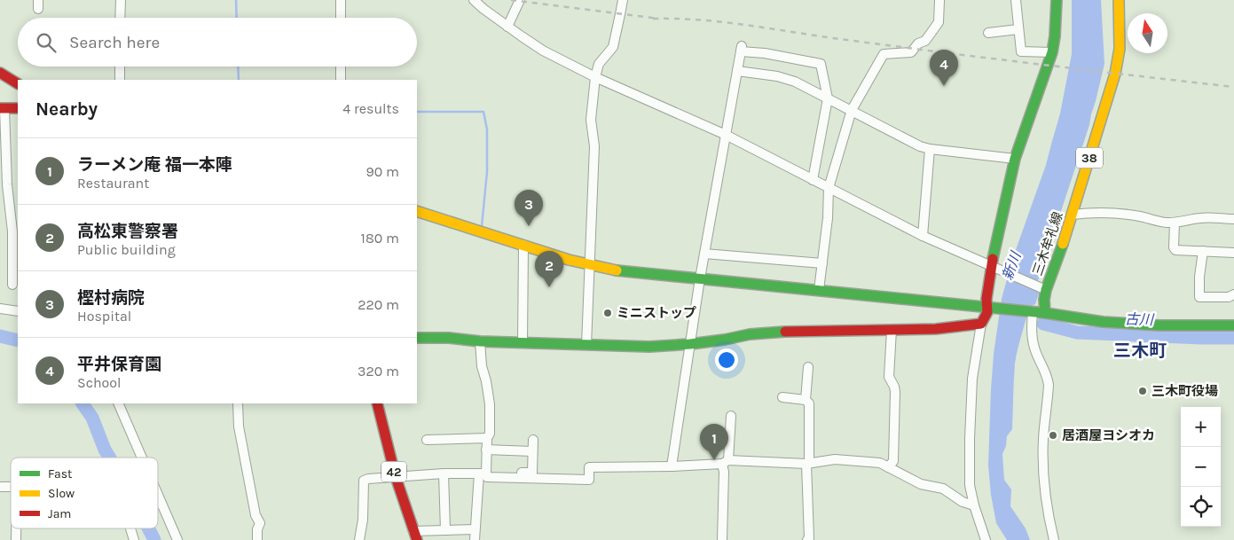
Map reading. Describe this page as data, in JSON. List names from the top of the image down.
{
  "streets": {
    "street": ["38", "三木牟礼線", "42"]
  },
  "districts": ["三木町"],
  "water": ["新川", "古川"],
  "places": ["ミニストップ", "三木町役場", "居酒屋ヨシオカ"],
  "legend": ["Fast", "Slow", "Jam"],
  "north": "top",
  "page": {
    "search": "Search here",
    "pins": [
      "4",
      "3",
      "2",
      "1"
    ],
    "heading": ["Nearby", "4 results"],
    "list": [
      {
        "mark": "1",
        "name": "ラーメン庵 福一本陣",
        "note": "Restaurant",
        "value": "90 m"
      },
      {
        "mark": "2",
        "name": "高松東警察署",
        "note": "Public building",
        "value": "180 m"
      },
      {
        "mark": "3",
        "name": "樫村病院",
        "note": "Hospital",
        "value": "220 m"
      },
      {
        "mark": "4",
        "name": "平井保育園",
        "note": "School",
        "value": "320 m"
      }
    ],
    "map_buttons": ["+", "−"]
  }
}
